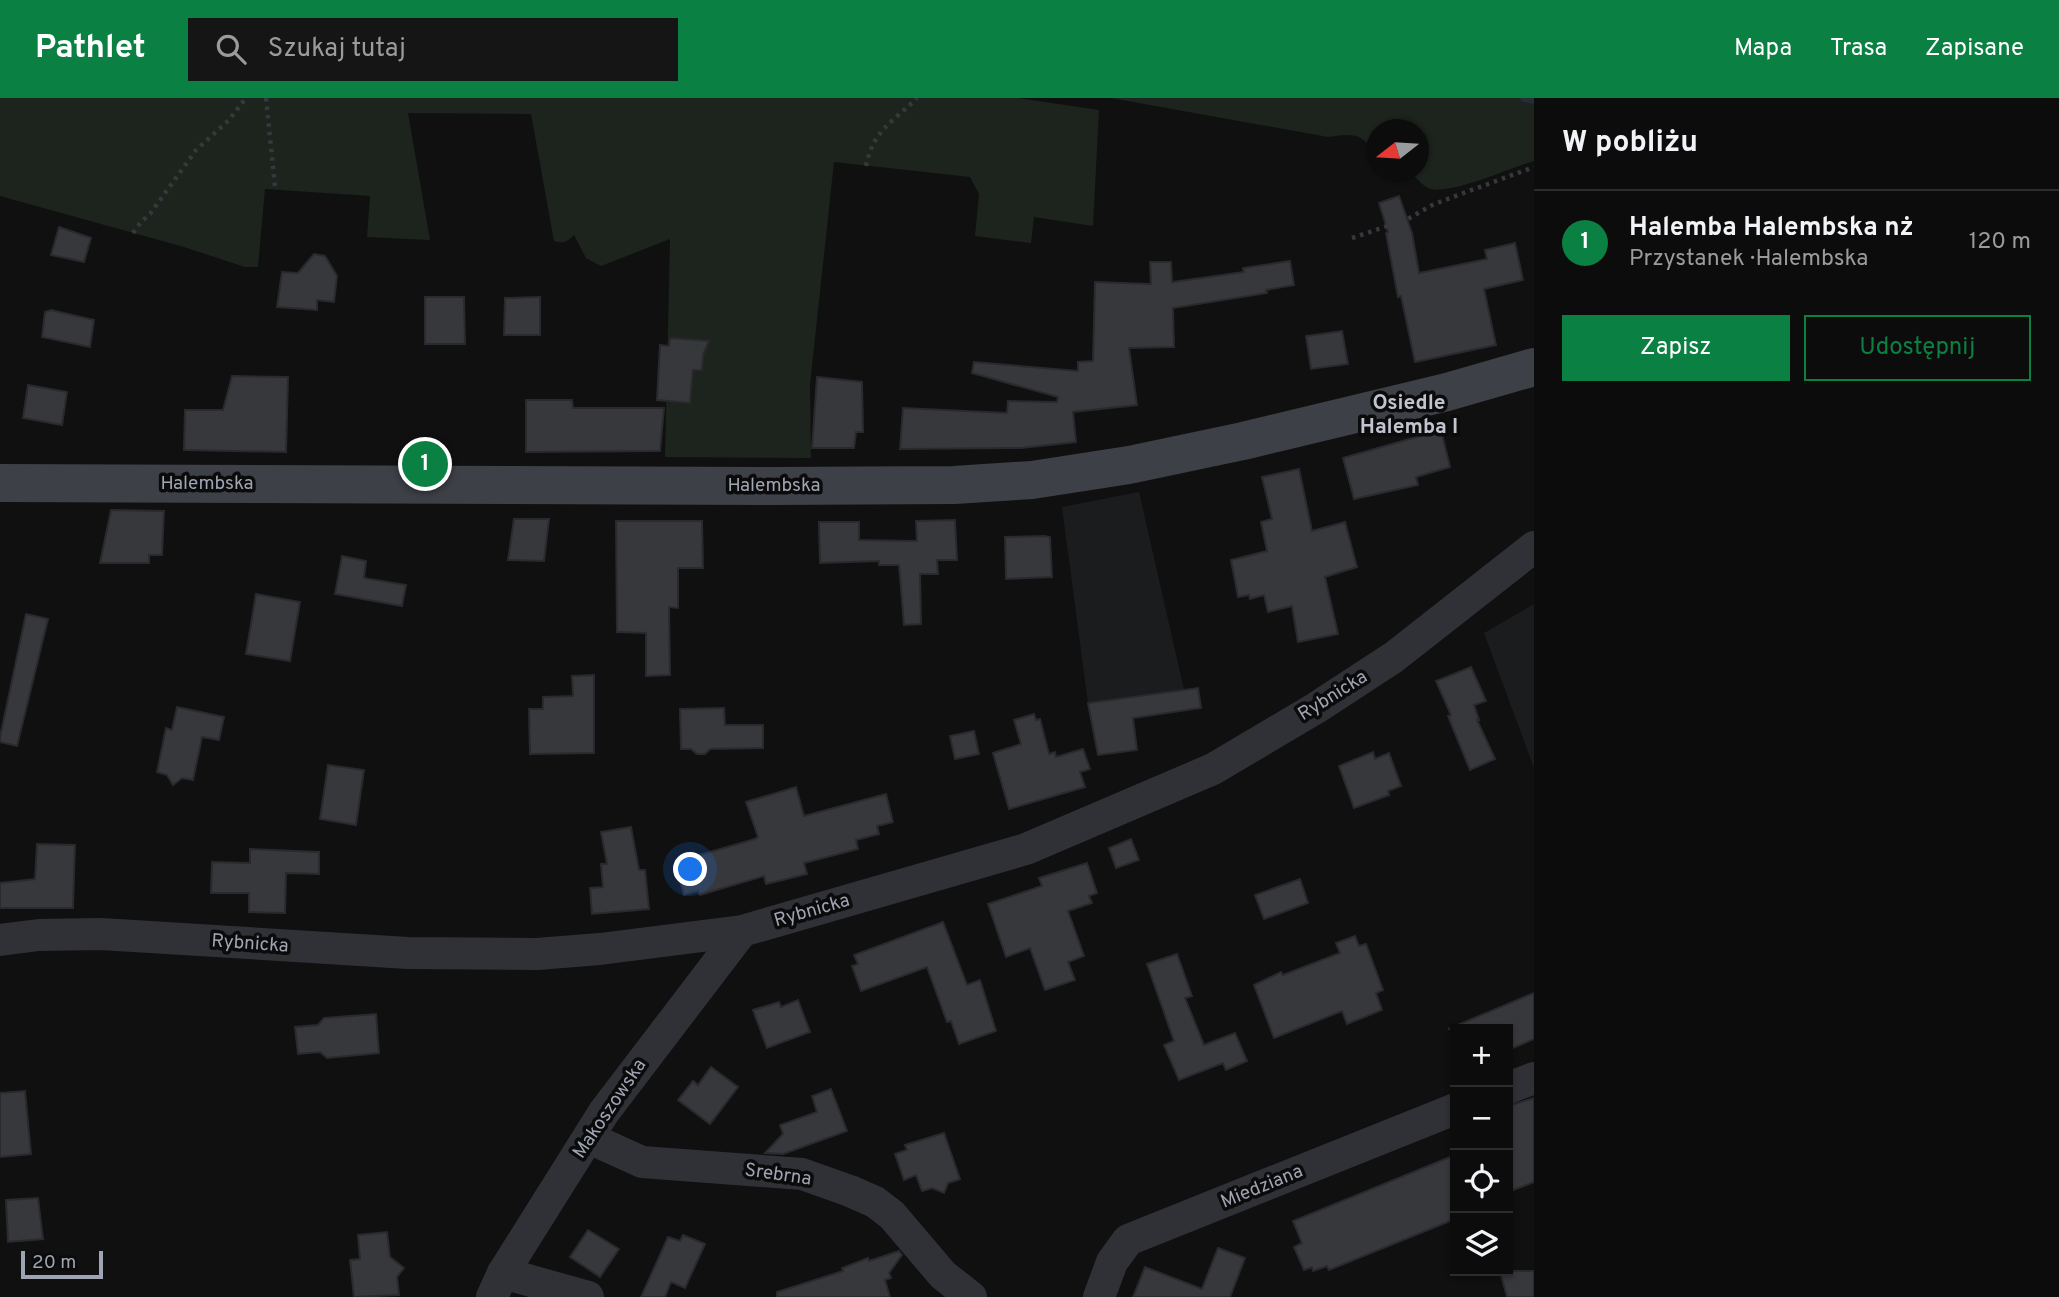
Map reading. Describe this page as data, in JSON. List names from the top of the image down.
{
  "streets": {
    "street": [
      "Halembska",
      "Rybnicka",
      "Makoszowska",
      "Srebrna",
      "Miedziana"
    ]
  },
  "crossings": [
    ["Rybnicka", "Makoszowska"],
    ["Makoszowska", "Srebrna"]
  ],
  "districts": ["Osiedle Halemba I"],
  "scale_bar": "20 m",
  "north": "left",
  "page": {
    "header": "Pathlet",
    "search": "Szukaj tutaj",
    "nav": ["Mapa", "Trasa", "Zapisane"],
    "heading": "W pobliżu",
    "list": [
      {
        "mark": "1",
        "name": "Halemba Halembska nż",
        "note": "Przystanek · Halembska",
        "value": "120 m"
      }
    ],
    "buttons": ["Zapisz", "Udostępnij"],
    "pins": "1",
    "map_buttons": ["+", "−"],
    "scale": "20 m"
  }
}
